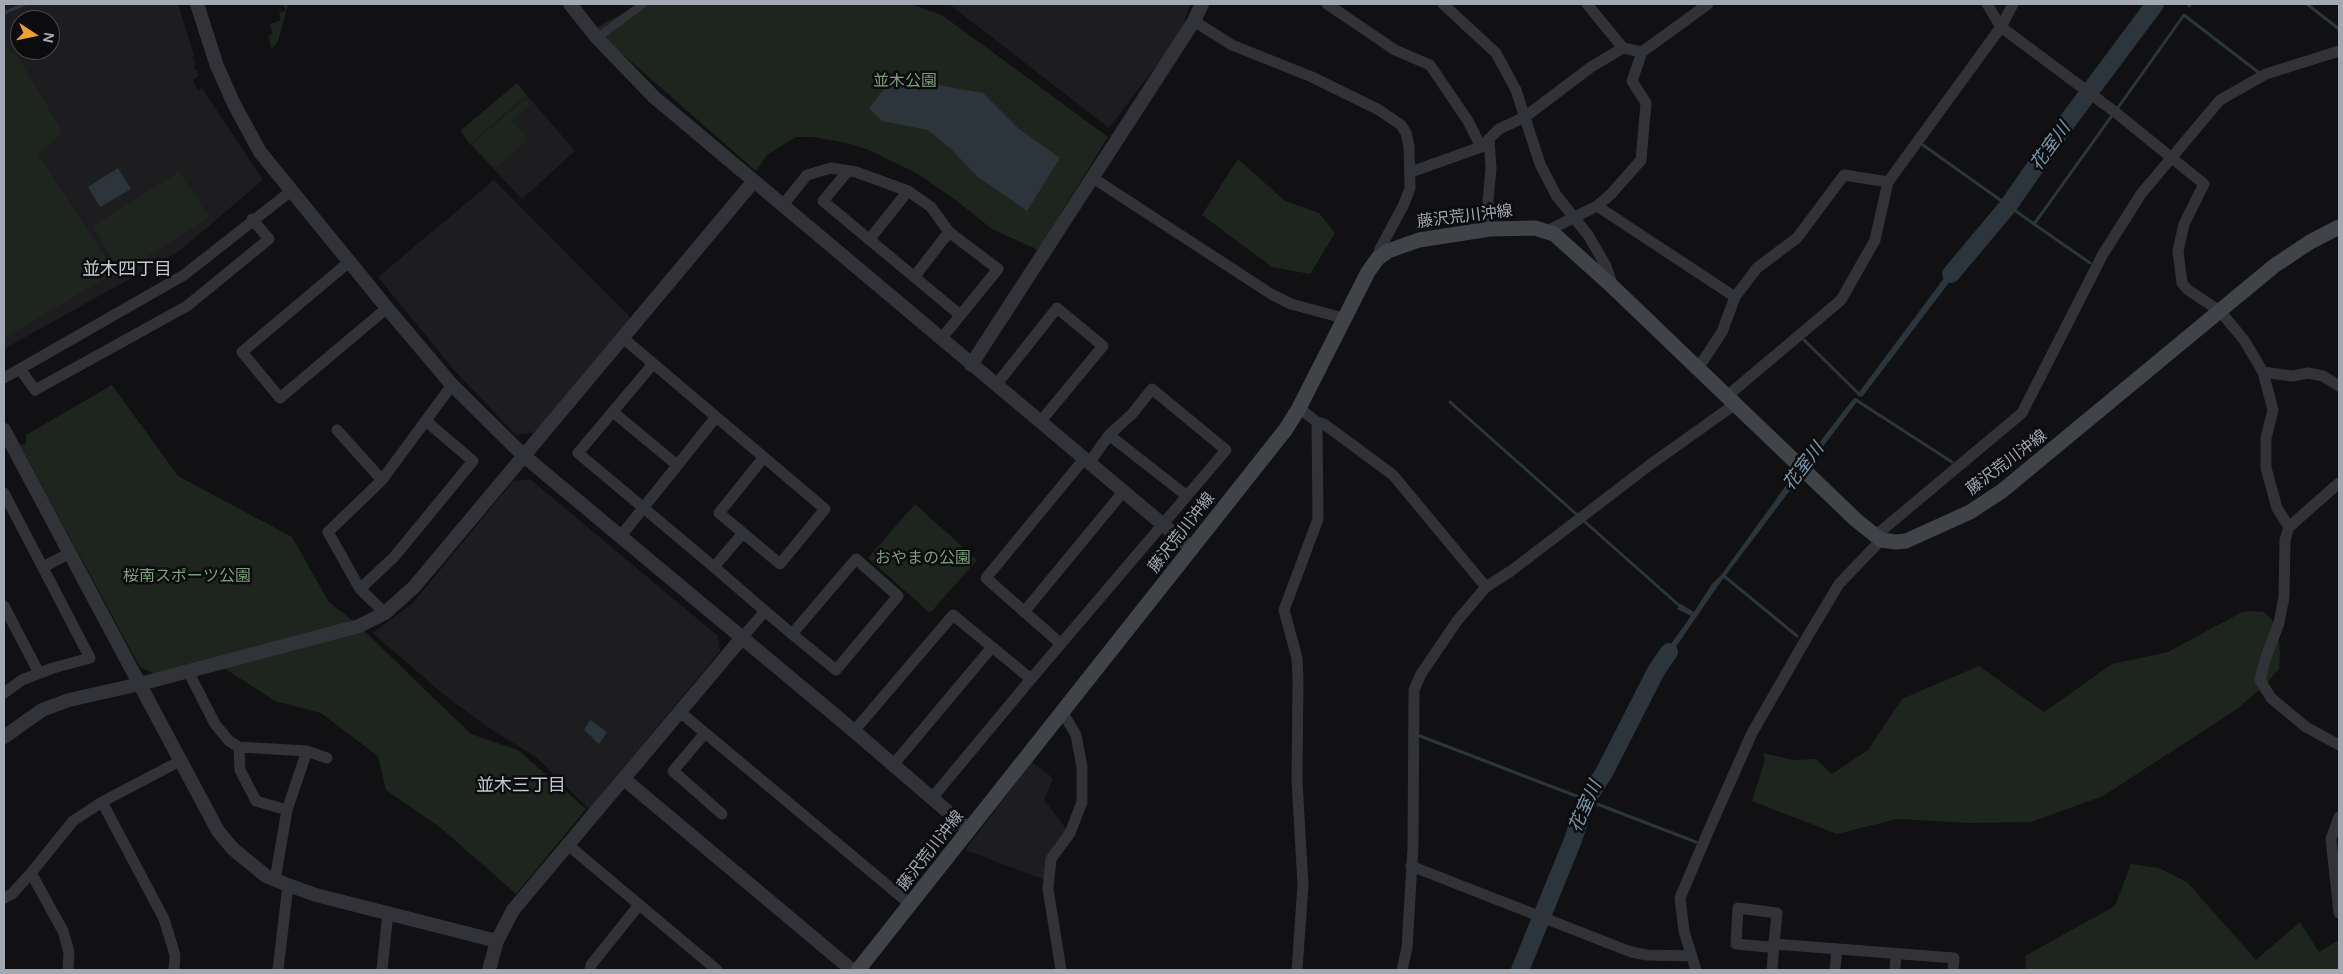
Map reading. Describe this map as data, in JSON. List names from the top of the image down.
{
  "streets": {
    "main road": ["藤沢荒川沖線"]
  },
  "districts": ["並木四丁目", "並木三丁目"],
  "water": ["花室川"],
  "parks": ["並木公園", "おやまの公園", "桜南スポーツ公園"],
  "north": "right"
}
